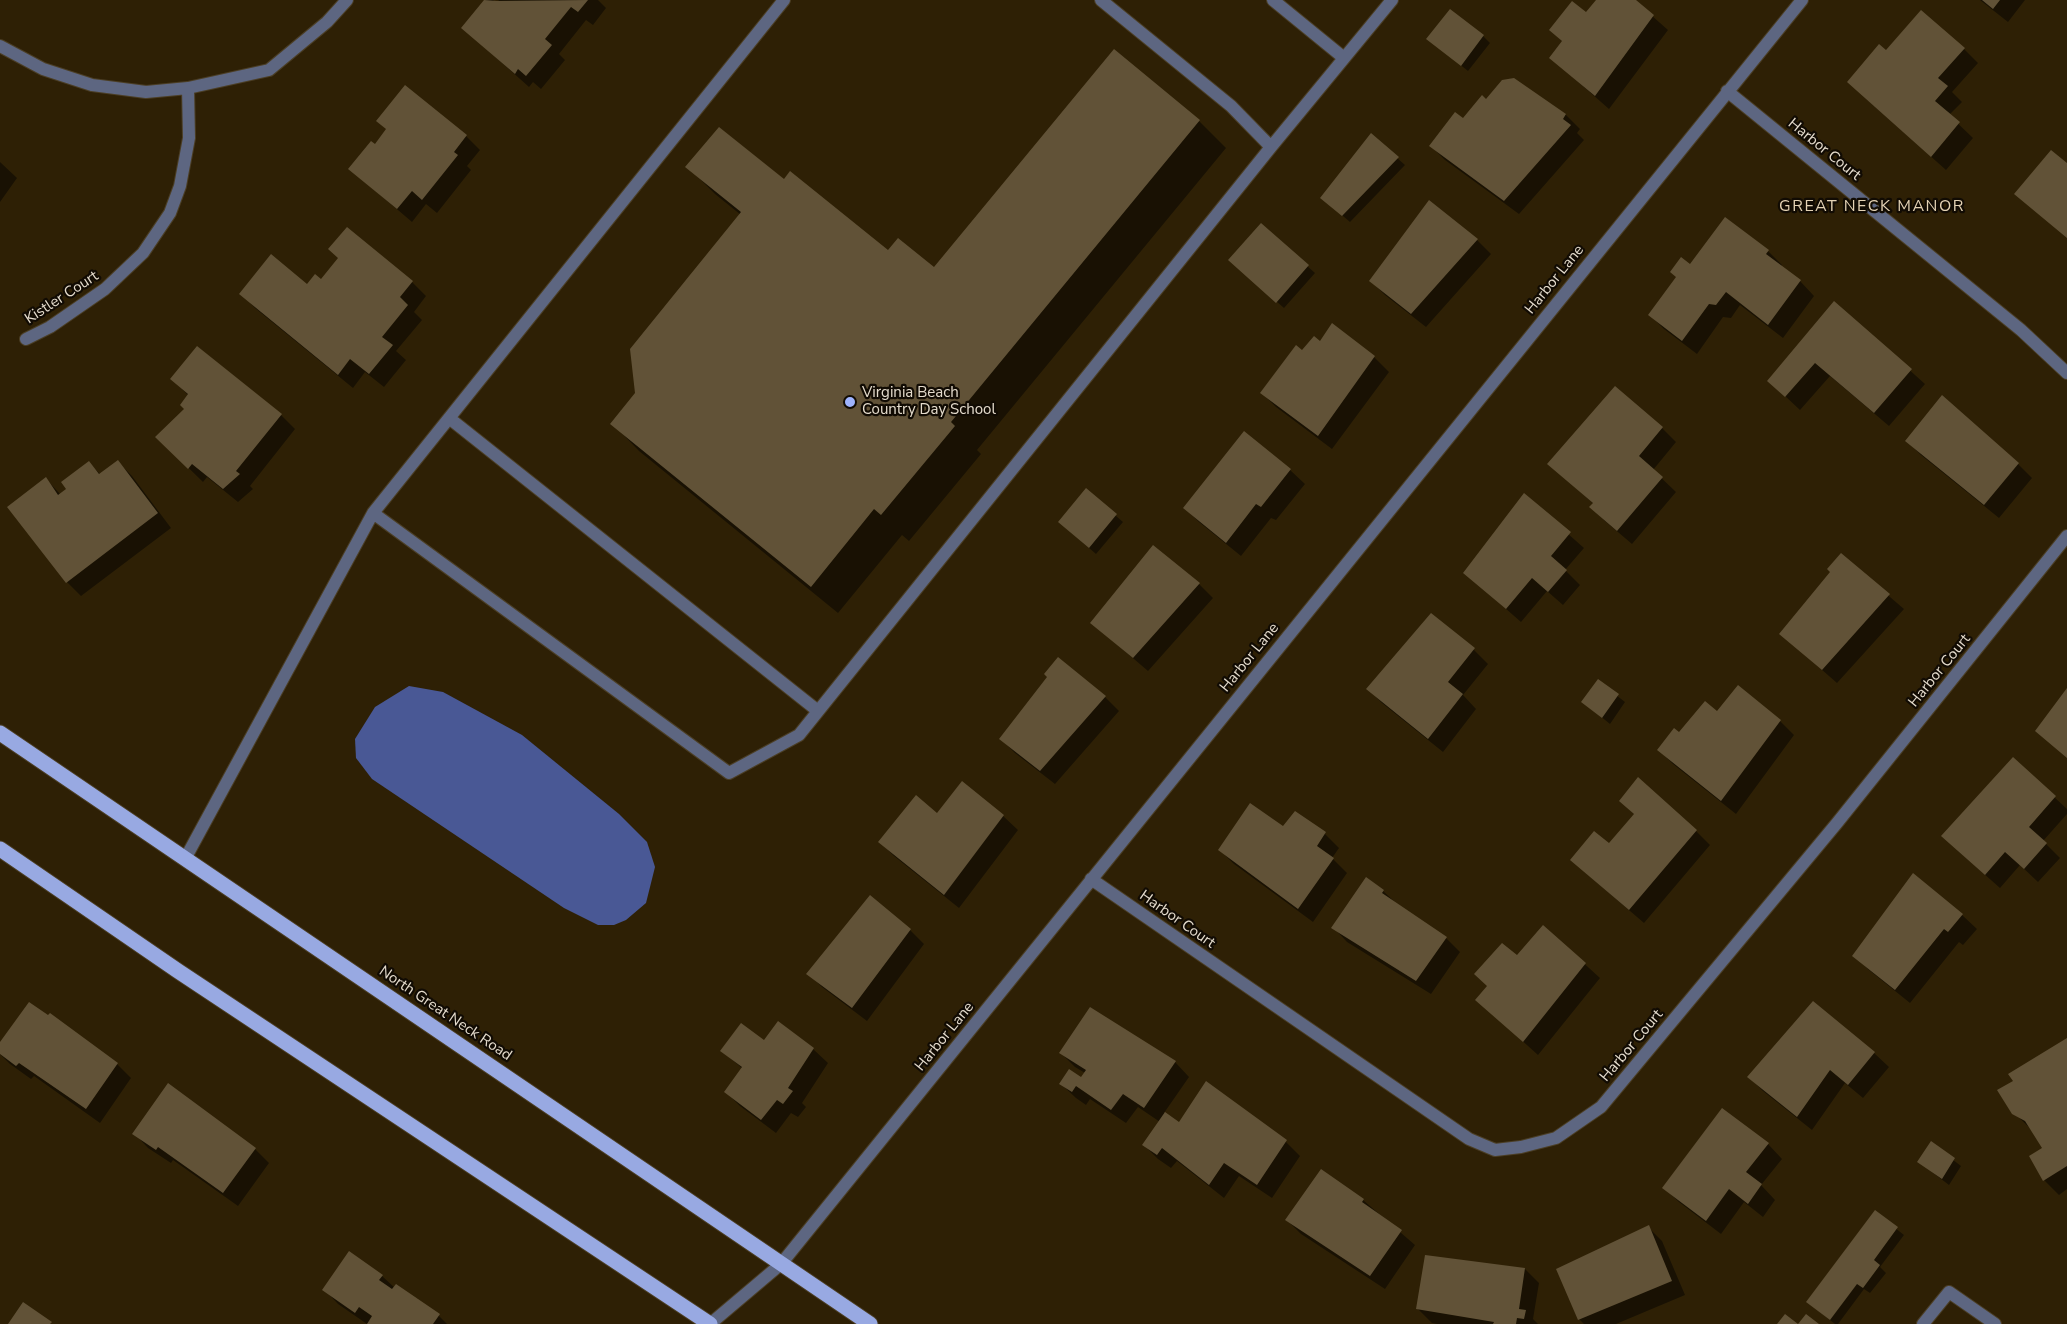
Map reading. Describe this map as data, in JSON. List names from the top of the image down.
{
  "streets": {
    "main road": ["North Great Neck Road"],
    "street": ["Harbor Court", "Harbor Lane", "Kistler Court"]
  },
  "crossings": [
    ["Harbor Court", "Harbor Lane"],
    ["Harbor Lane", "North Great Neck Road"]
  ],
  "districts": ["GREAT NECK MANOR"],
  "places": ["Virginia Beach Country Day School"]
}
